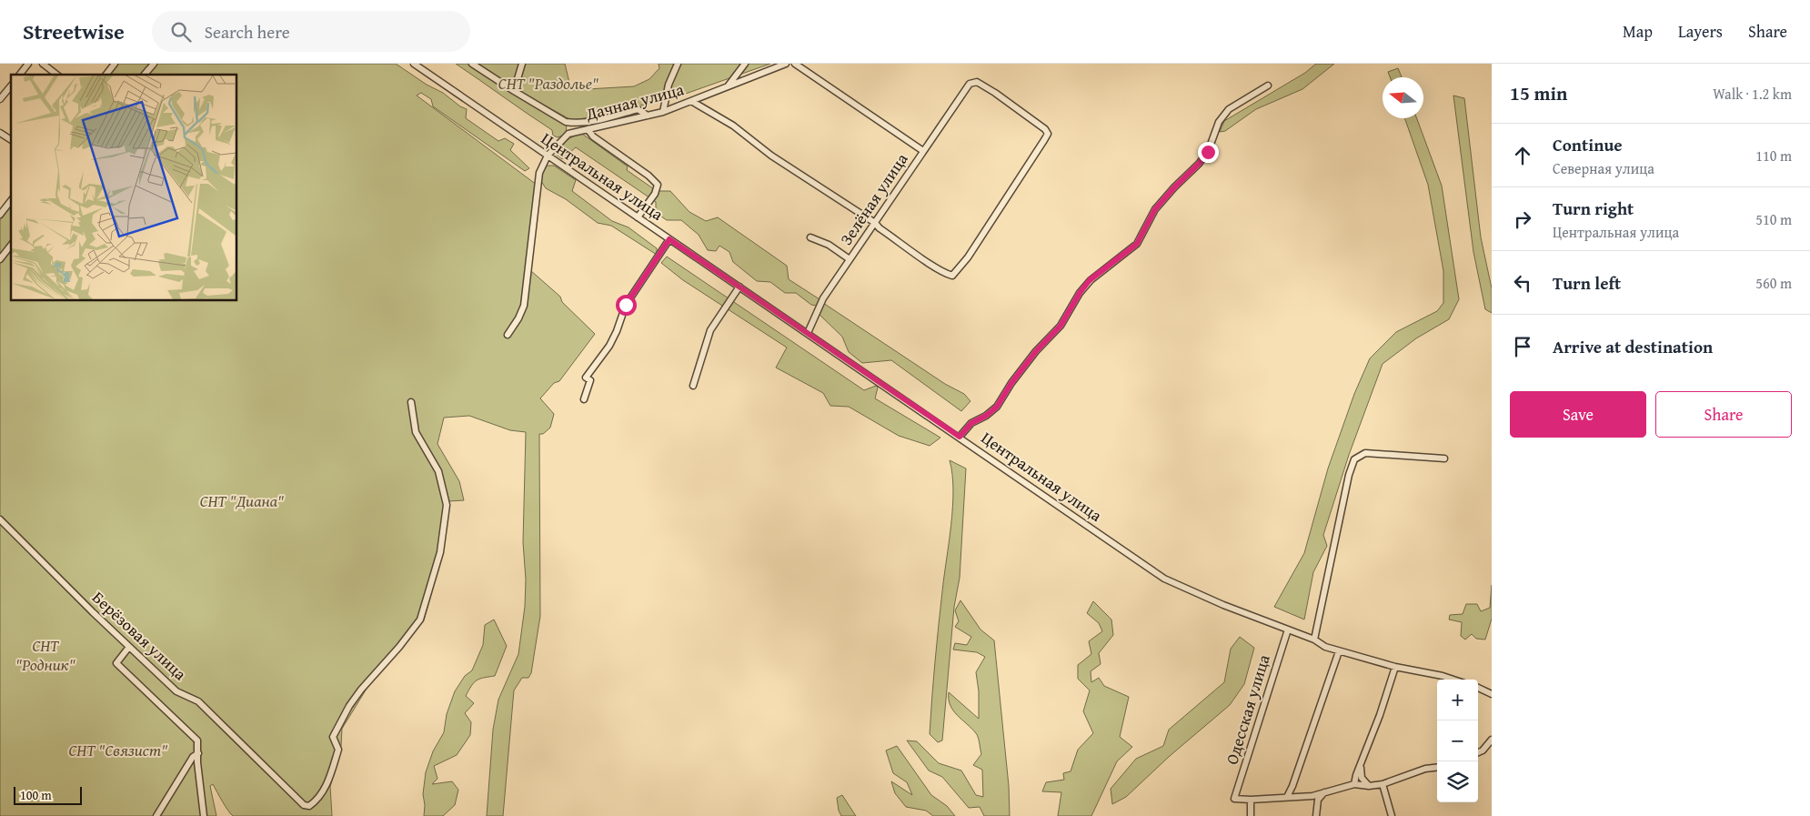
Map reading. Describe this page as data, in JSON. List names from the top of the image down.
{
  "streets": {
    "street": [
      "Дачная улица",
      "Центральная улица",
      "Зелёная улица",
      "Берёзовая улица",
      "Одесская улица"
    ]
  },
  "crossings": [
    ["Дачная улица", "Центральная улица"],
    ["Центральная улица", "Зелёная улица"],
    ["Центральная улица", "Одесская улица"]
  ],
  "parks": [
    "СНТ \"Раздолье\"",
    "СНТ \"Диана\"",
    "СНТ \"Родник\"",
    "СНТ \"Связист\""
  ],
  "scale_bar": "100 m",
  "north": "left",
  "page": {
    "header": "Streetwise",
    "search": "Search here",
    "nav": ["Map", "Layers", "Share"],
    "heading": ["15 min", "Walk · 1.2 km"],
    "list": [
      ["Continue", "Северная улица", "110 m"],
      ["Turn right", "Центральная улица", "510 m"],
      ["Turn left", "560 m"],
      "Arrive at destination"
    ],
    "buttons": ["Save", "Share"],
    "map_buttons": ["+", "−"],
    "scale": "100 m"
  }
}
